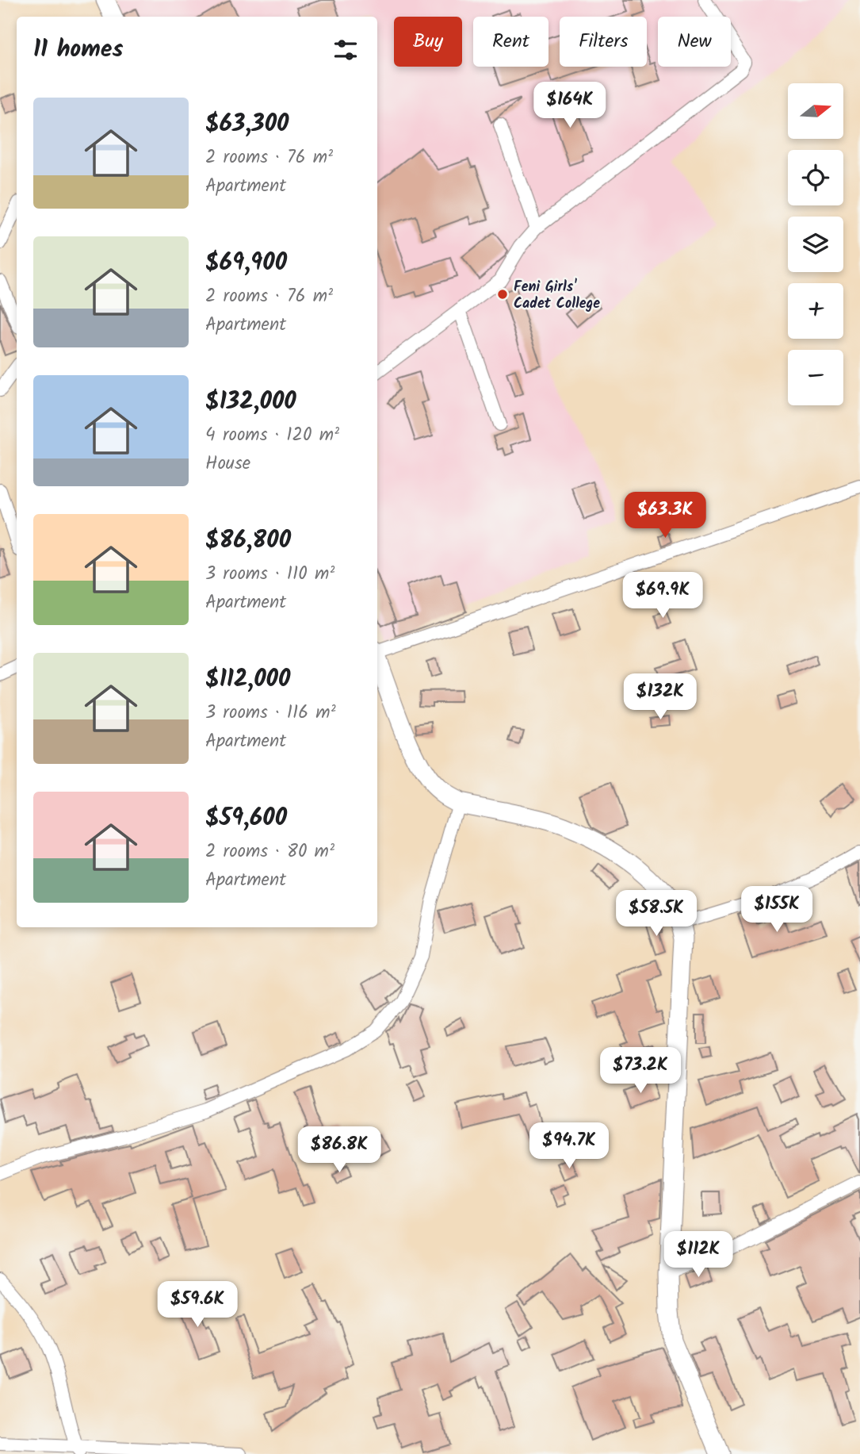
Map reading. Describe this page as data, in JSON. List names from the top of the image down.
{
  "places": ["Feni Girls' Cadet College"],
  "north": "right",
  "page": {
    "chip": [
      "Buy",
      "Rent",
      "Filters",
      "New"
    ],
    "heading": "11 homes",
    "price": [
      "$164K",
      "$63.3K",
      "$69.9K",
      "$132K",
      "$155K",
      "$58.5K",
      "$73.2K",
      "$94.7K",
      "$86.8K",
      "$112K",
      "$59.6K"
    ],
    "map_buttons": ["+", "−"],
    "list": [
      {
        "name": "$63,300",
        "note": "2 rooms · 76 m² · Apartment"
      },
      {
        "name": "$69,900",
        "note": "2 rooms · 76 m² · Apartment"
      },
      {
        "name": "$132,000",
        "note": "4 rooms · 120 m² · House"
      },
      {
        "name": "$86,800",
        "note": "3 rooms · 110 m² · Apartment"
      },
      {
        "name": "$112,000",
        "note": "3 rooms · 116 m² · Apartment"
      },
      {
        "name": "$59,600",
        "note": "2 rooms · 80 m² · Apartment"
      }
    ]
  }
}
